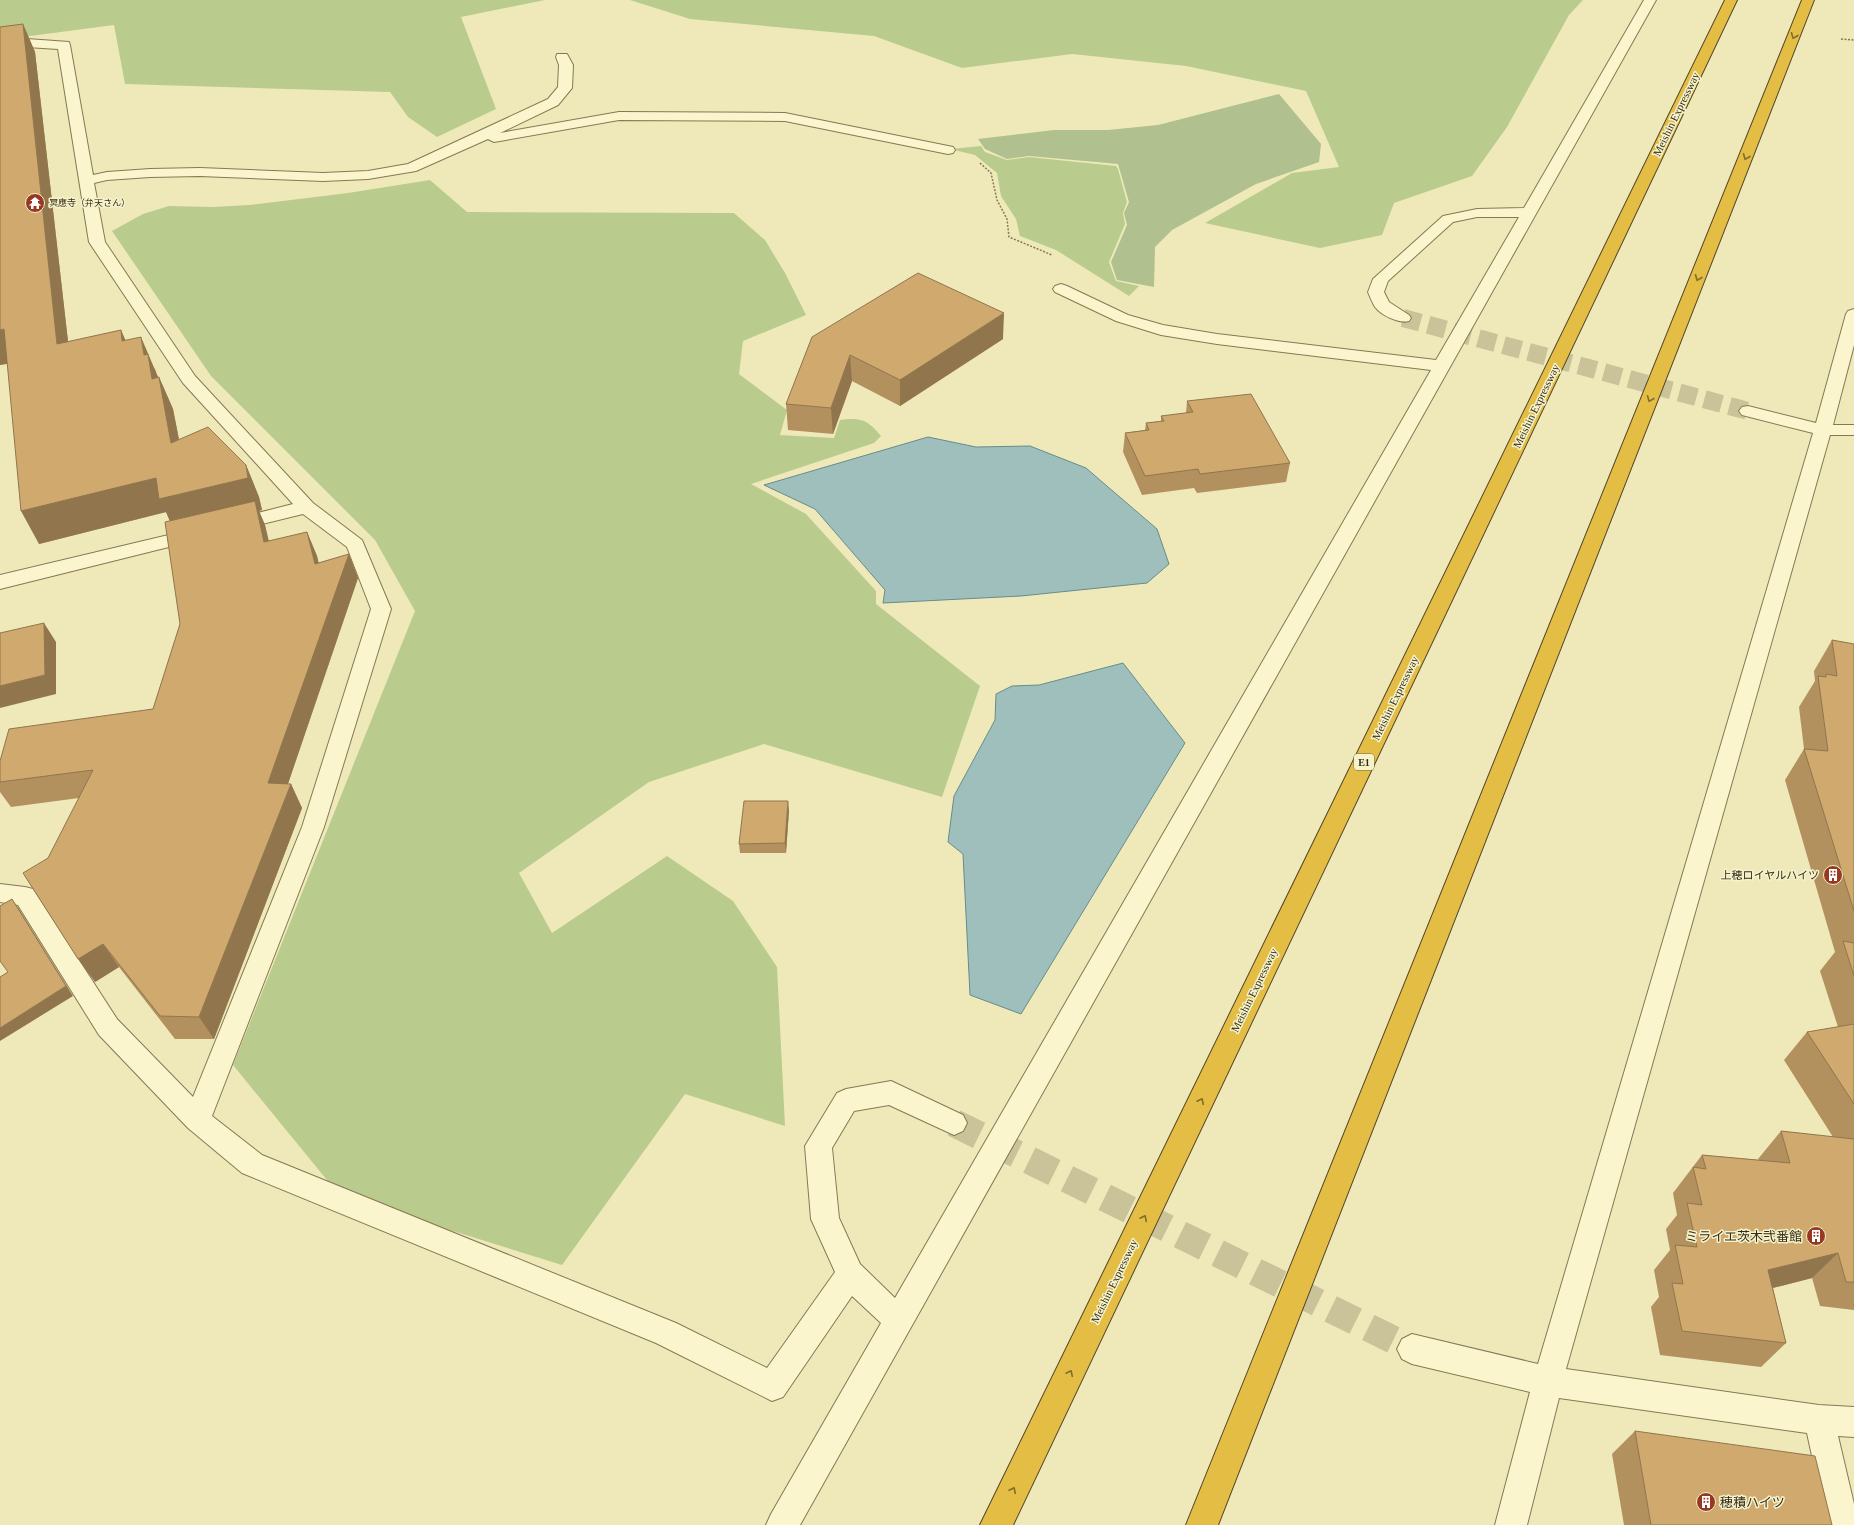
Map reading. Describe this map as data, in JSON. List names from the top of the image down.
{
  "streets": {
    "highway": ["Meishin Expressway", "E1"]
  },
  "places": {
    "temple": ["冥應寺（弁天さん）"],
    "building": ["上穂ロイヤルハイツ", "ミライエ茨木弐番館", "穂積ハイツ"]
  }
}
